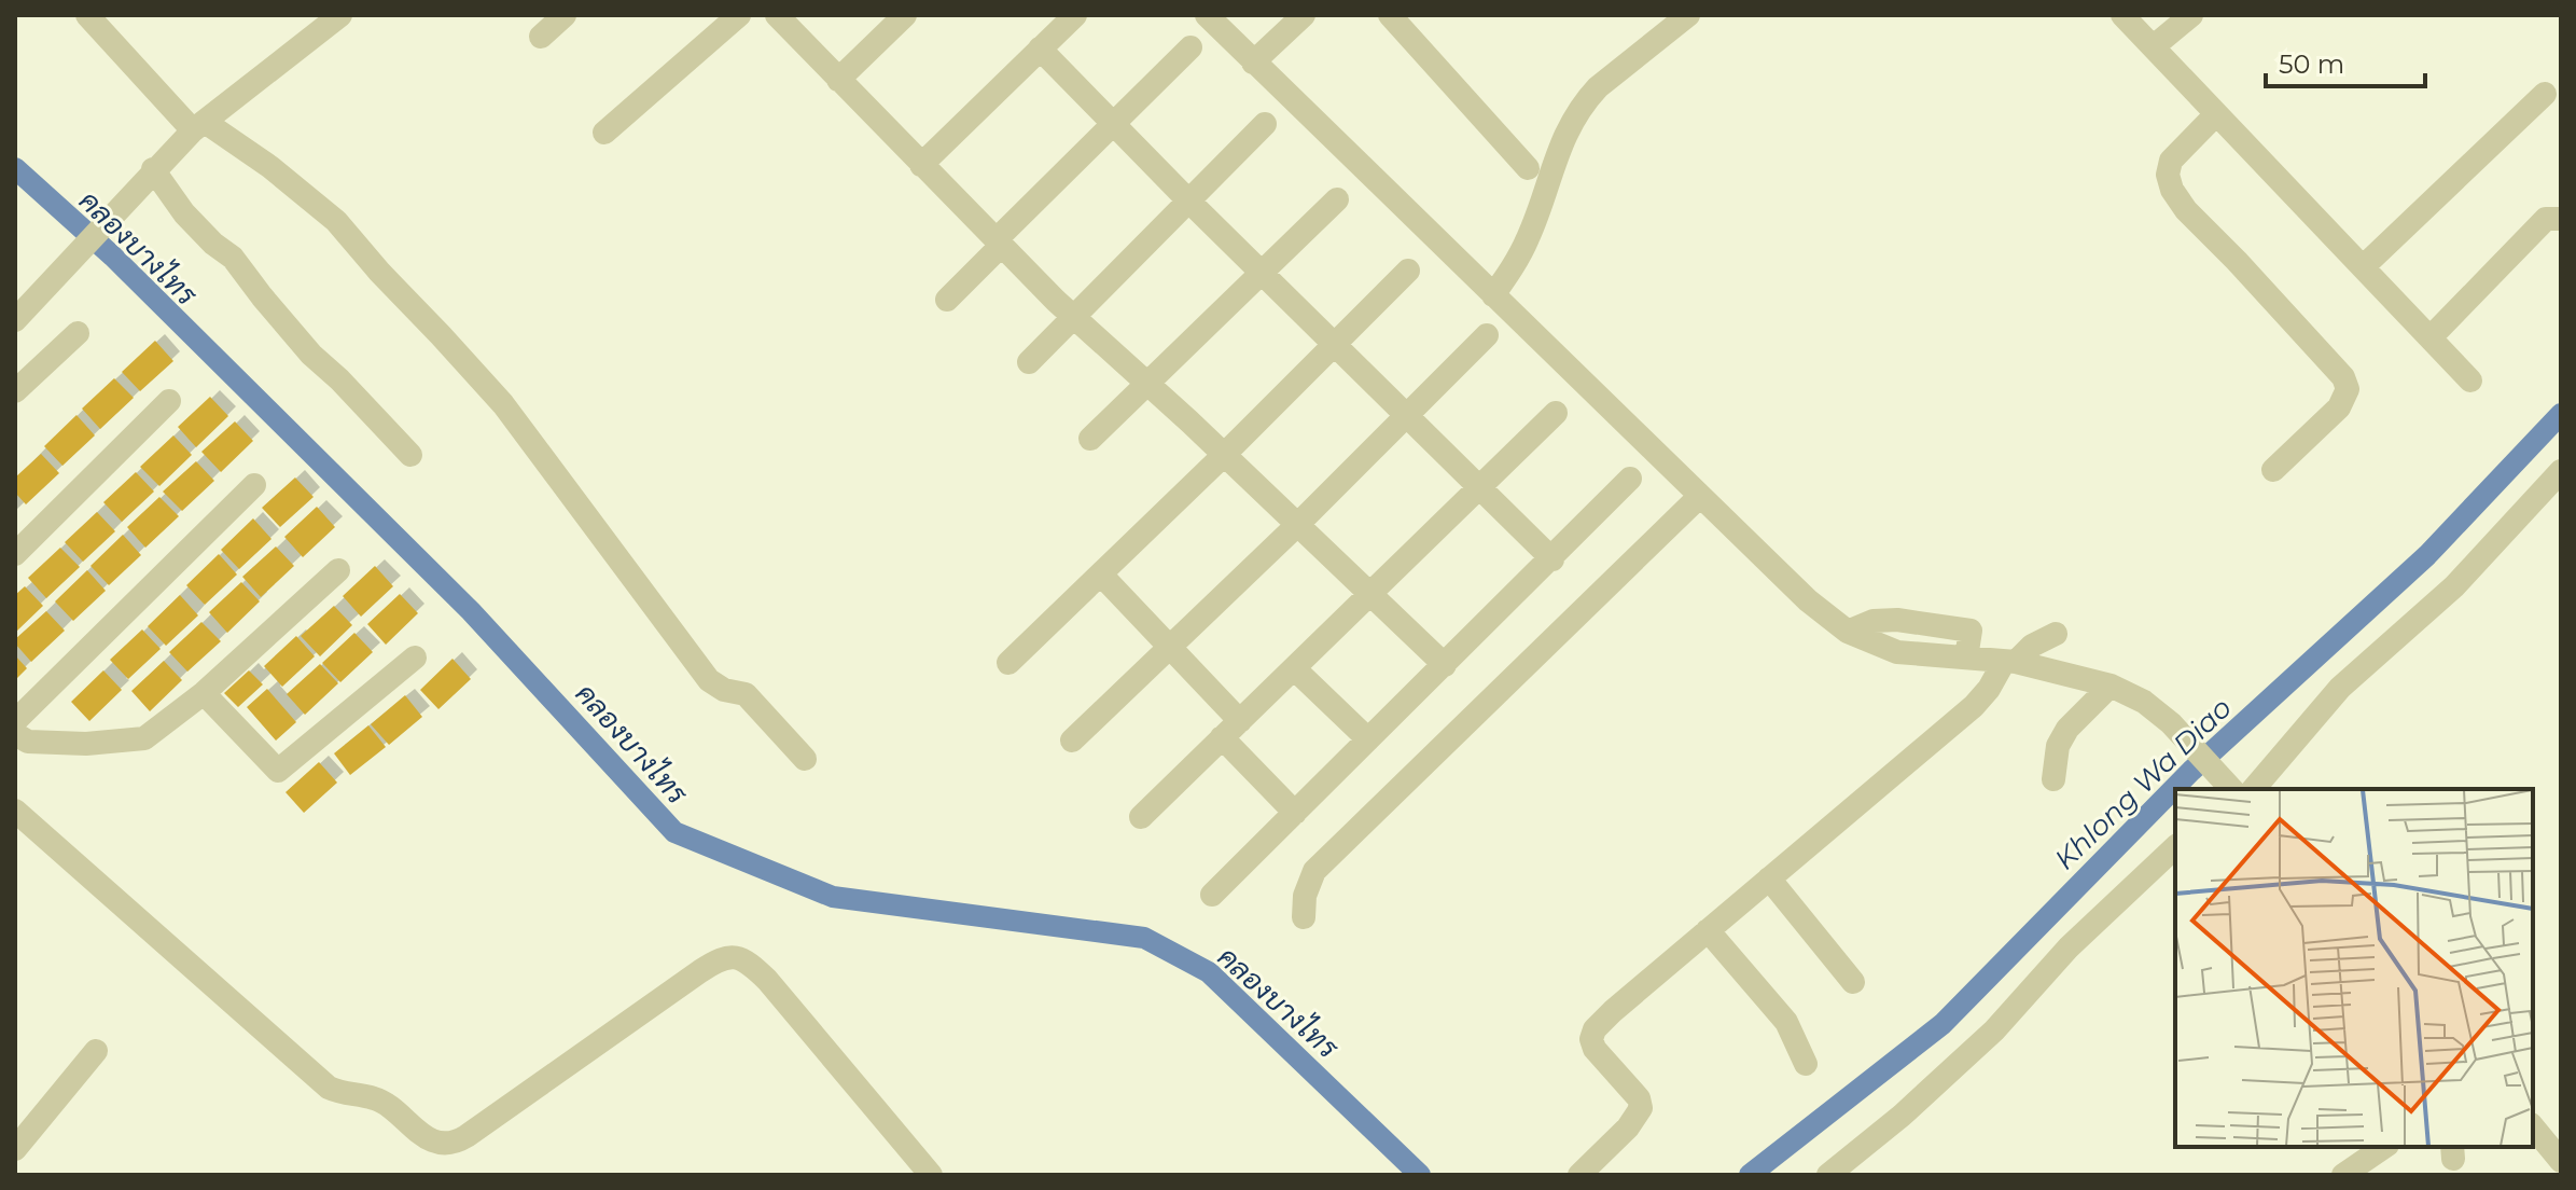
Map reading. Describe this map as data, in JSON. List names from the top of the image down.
{
  "water": ["คลองบางไทร", "Khlong Wa Diao"],
  "scale_bar": "50 m"
}
